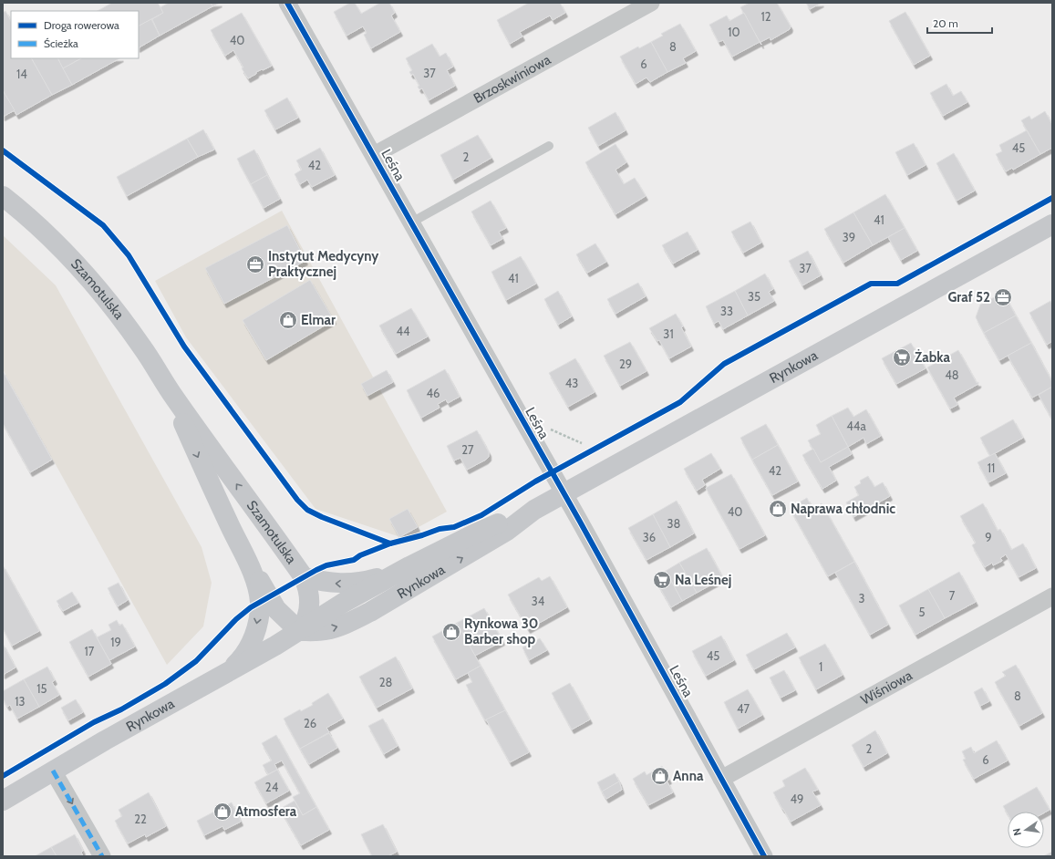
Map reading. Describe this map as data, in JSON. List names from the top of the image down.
{
  "streets": {
    "street": [
      "Brzoskwiniowa",
      "Leśna",
      "Szamotulska",
      "Rynkowa",
      "Wiśniowa"
    ]
  },
  "crossings": [
    ["Brzoskwiniowa", "Leśna"],
    ["Leśna", "Rynkowa"],
    ["Leśna", "Wiśniowa"],
    ["Szamotulska", "Rynkowa"]
  ],
  "places": {
    "office": ["Instytut Medycyny Praktycznej", "Graf 52"],
    "shop": [
      "Elmar",
      "Naprawa chłodnic",
      "Rynkowa 30 Barber shop",
      "Anna",
      "Atmosfera"
    ],
    "supermarket": ["Żabka", "Na Leśnej"]
  },
  "house_numbers": [
    "12",
    "10",
    "40",
    "8",
    "6",
    "37",
    "14",
    "45",
    "2",
    "42",
    "41",
    "39",
    "37",
    "41",
    "35",
    "33",
    "44",
    "31",
    "29",
    "48",
    "43",
    "46",
    "44a",
    "27",
    "11",
    "42",
    "40",
    "38",
    "36",
    "9",
    "7",
    "3",
    "34",
    "5",
    "19",
    "17",
    "45",
    "1",
    "28",
    "15",
    "8",
    "13",
    "47",
    "26",
    "2",
    "6",
    "24",
    "49",
    "22"
  ],
  "legend": ["Droga rowerowa", "Ścieżka"],
  "scale_bar": "20 m",
  "north": "left"
}
